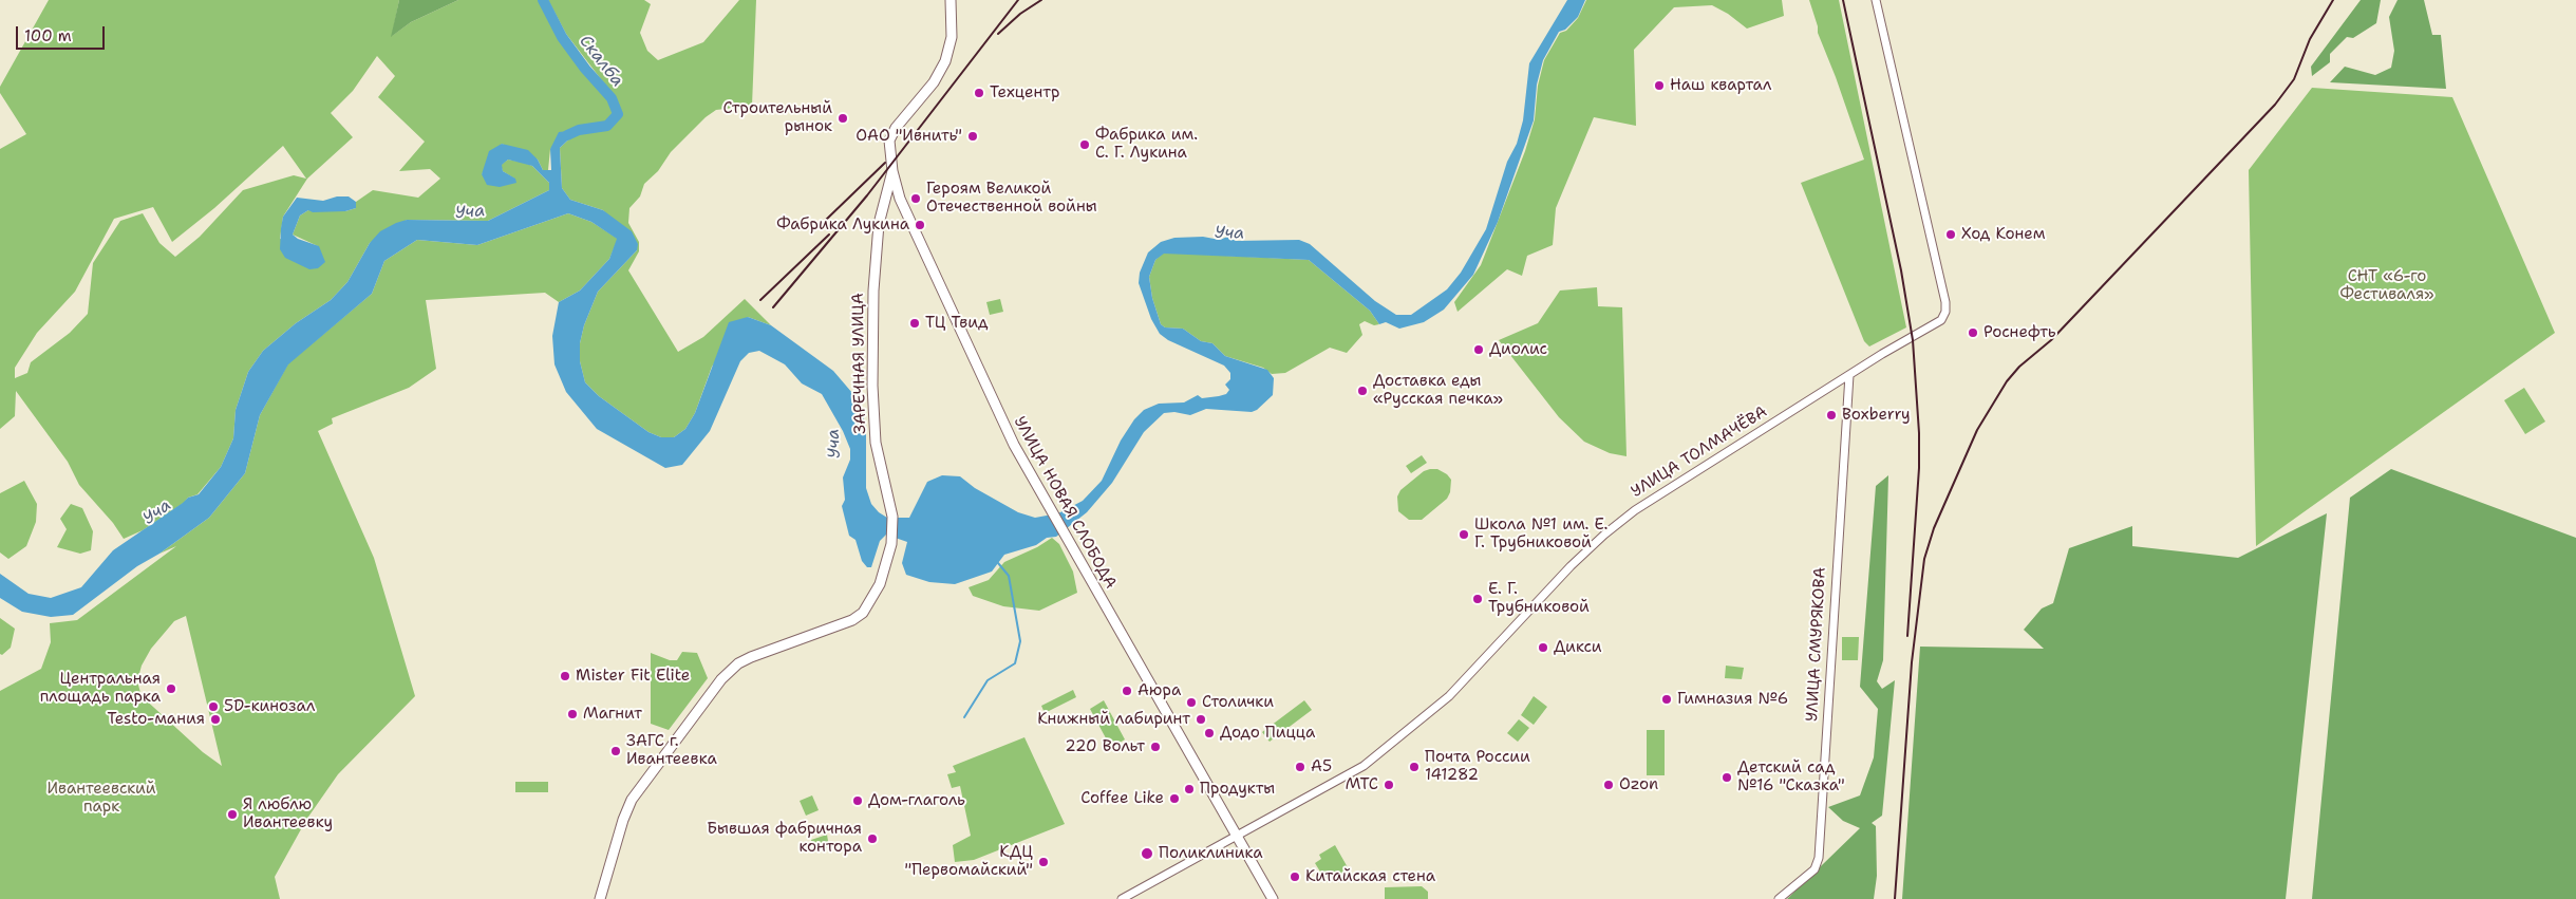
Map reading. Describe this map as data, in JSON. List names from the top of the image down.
{
  "streets": {
    "main road": ["ЗАРЕЧНАЯ УЛИЦА", "УЛИЦА НОВАЯ СЛОБОДА"],
    "street": ["УЛИЦА ТОЛМАЧЁВА", "УЛИЦА СМУРЯКОВА"]
  },
  "crossings": [
    ["ЗАРЕЧНАЯ УЛИЦА", "УЛИЦА НОВАЯ СЛОБОДА"],
    ["УЛИЦА ТОЛМАЧЁВА", "УЛИЦА НОВАЯ СЛОБОДА"],
    ["УЛИЦА ТОЛМАЧЁВА", "УЛИЦА СМУРЯКОВА"]
  ],
  "water": ["Скалба", "Уча"],
  "parks": ["СНТ «6-го Фестиваля»", "Ивантеевский парк"],
  "places": [
    "Наш квартал",
    "Техцентр",
    "Строительный рынок",
    "ОАО \"Ивнить\"",
    "Фабрика им. С. Г. Лукина",
    "Героям Великой Отечественной войны",
    "Фабрика Лукина",
    "Ход Конем",
    "ТЦ Твид",
    "Роснефть",
    "Диолис",
    "Доставка еды «Русская печка»",
    "Boxberry",
    "Школа №1 им. Е. Г. Трубниковой",
    "Е. Г. Трубниковой",
    "Дикси",
    "Mister Fit Elite",
    "Центральная площадь парка",
    "Аюра",
    "Гимназия №6",
    "Столички",
    "5D-кинозал",
    "Магнит",
    "Testo-мания",
    "Книжный лабиринт",
    "Додо Пицца",
    "220 Вольт",
    "ЗАГС г. Ивантеевка",
    "А5",
    "Почта России 141282",
    "Детский сад №16 \"Сказка\"",
    "МТС",
    "Ozon",
    "Продукты",
    "Coffee Like",
    "Дом-глаголь",
    "Я люблю Ивантеевку",
    "Бывшая фабричная контора",
    "Поликлиника",
    "КДЦ \"Первомайский\"",
    "Китайская стена"
  ],
  "scale_bar": "100 m"
}
